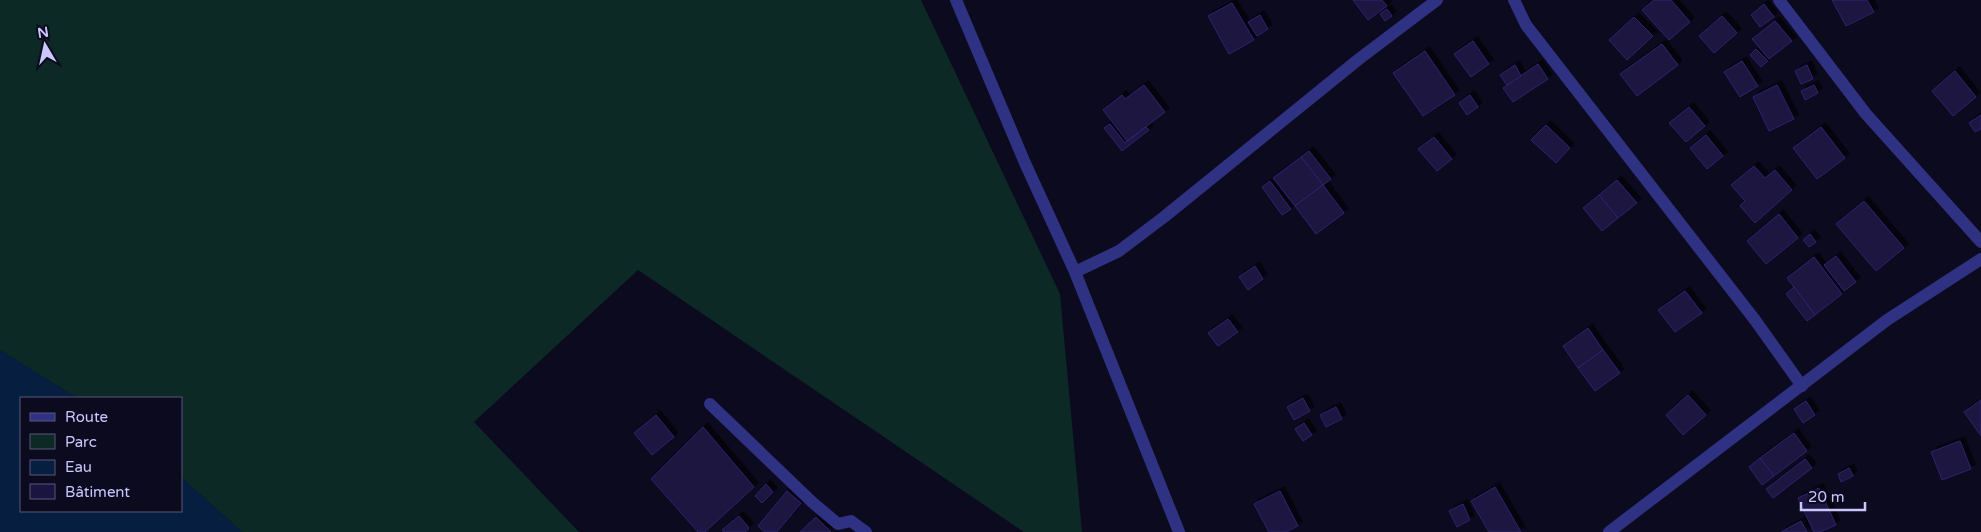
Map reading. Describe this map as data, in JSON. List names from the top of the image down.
{
  "legend": [
    "Route",
    "Parc",
    "Eau",
    "Bâtiment"
  ],
  "scale_bar": "20 m",
  "north": "top"
}
